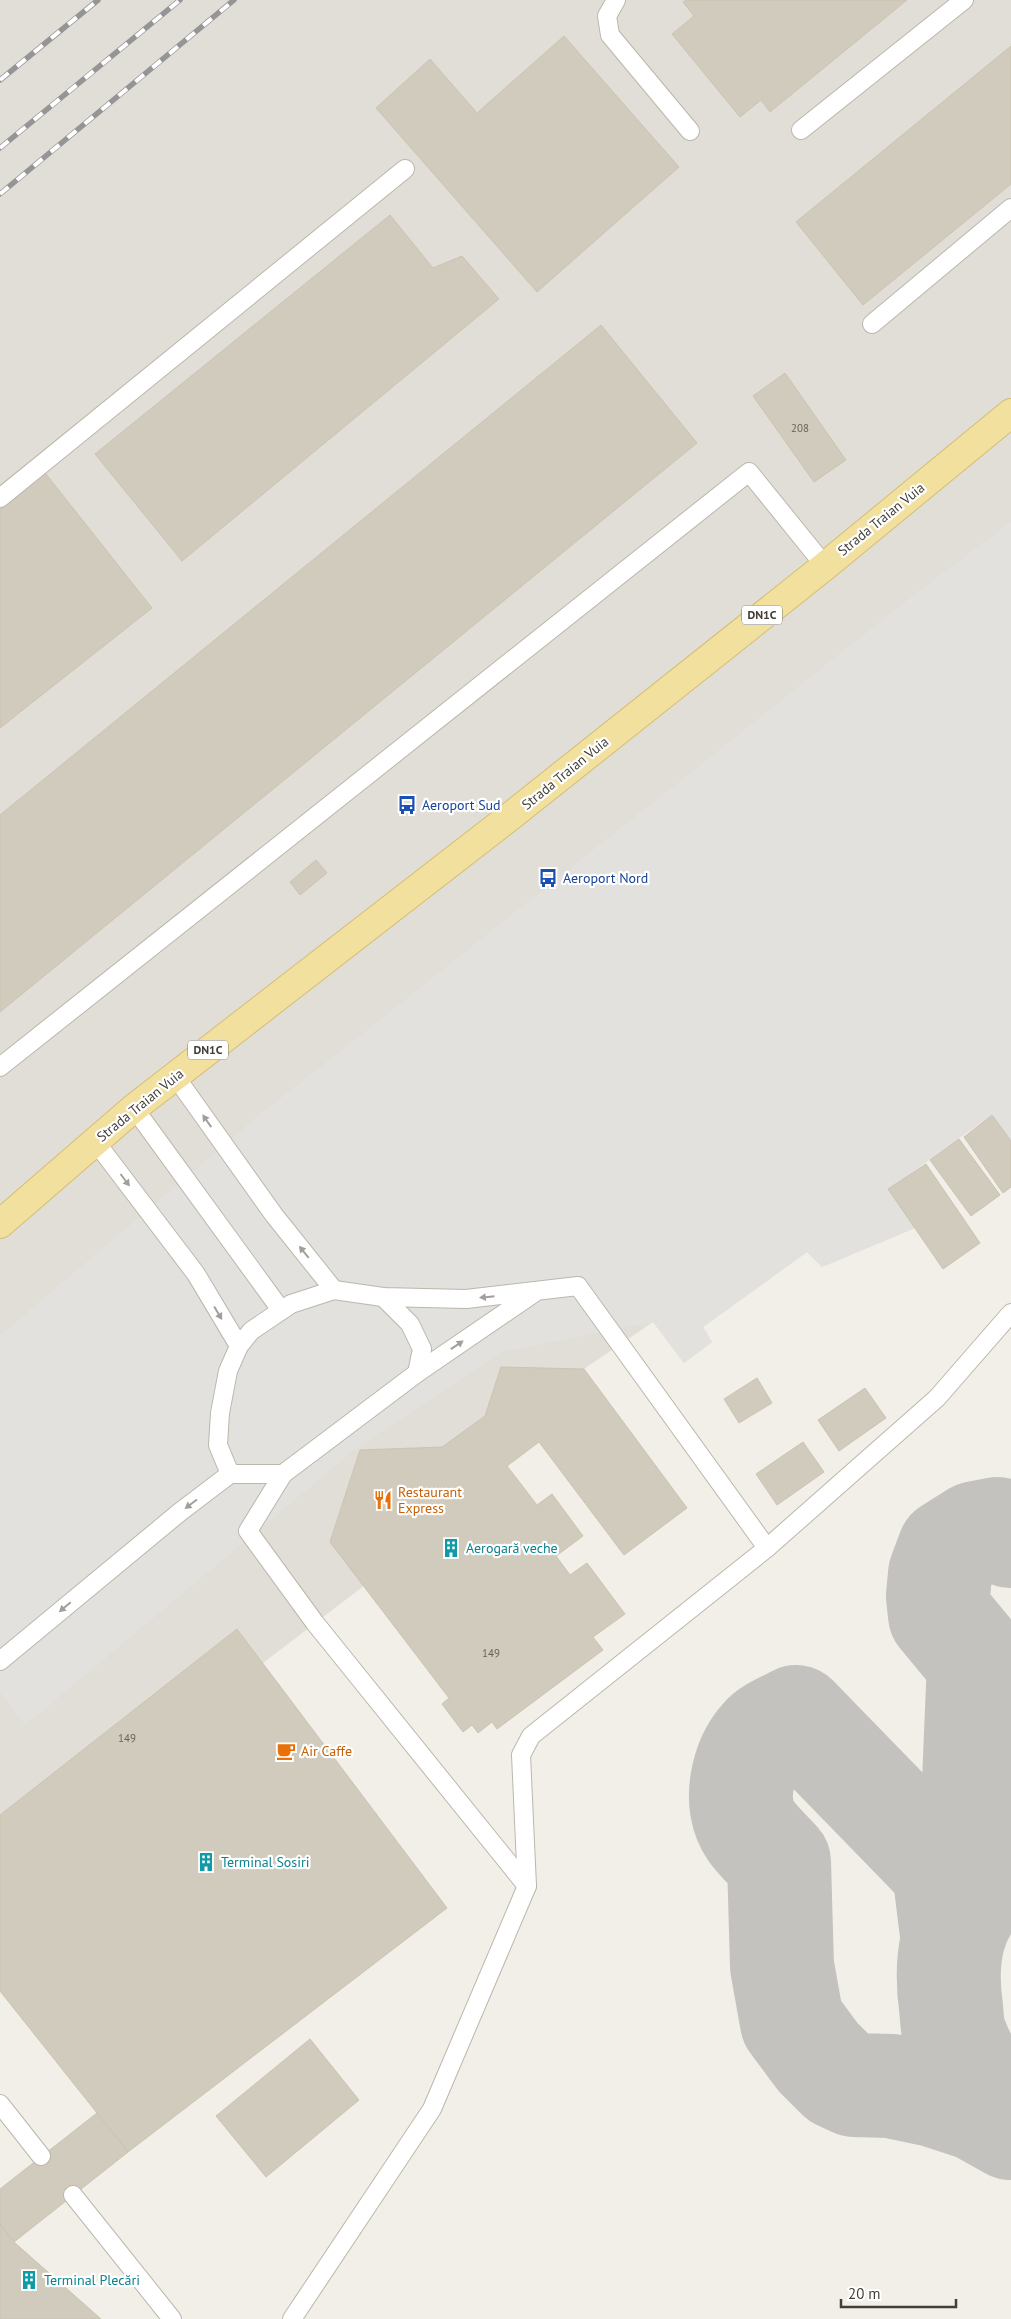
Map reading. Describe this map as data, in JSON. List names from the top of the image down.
{
  "streets": {
    "main road": ["Strada Traian Vuia", "DN1C"]
  },
  "places": {
    "bus stop": ["Aeroport Sud", "Aeroport Nord"],
    "restaurant": ["Restaurant Express"],
    "building": ["Aerogară veche", "Terminal Sosiri", "Terminal Plecări"],
    "cafe": ["Air Caffe"]
  },
  "house_numbers": ["208", "149", "149"],
  "scale_bar": "20 m"
}
